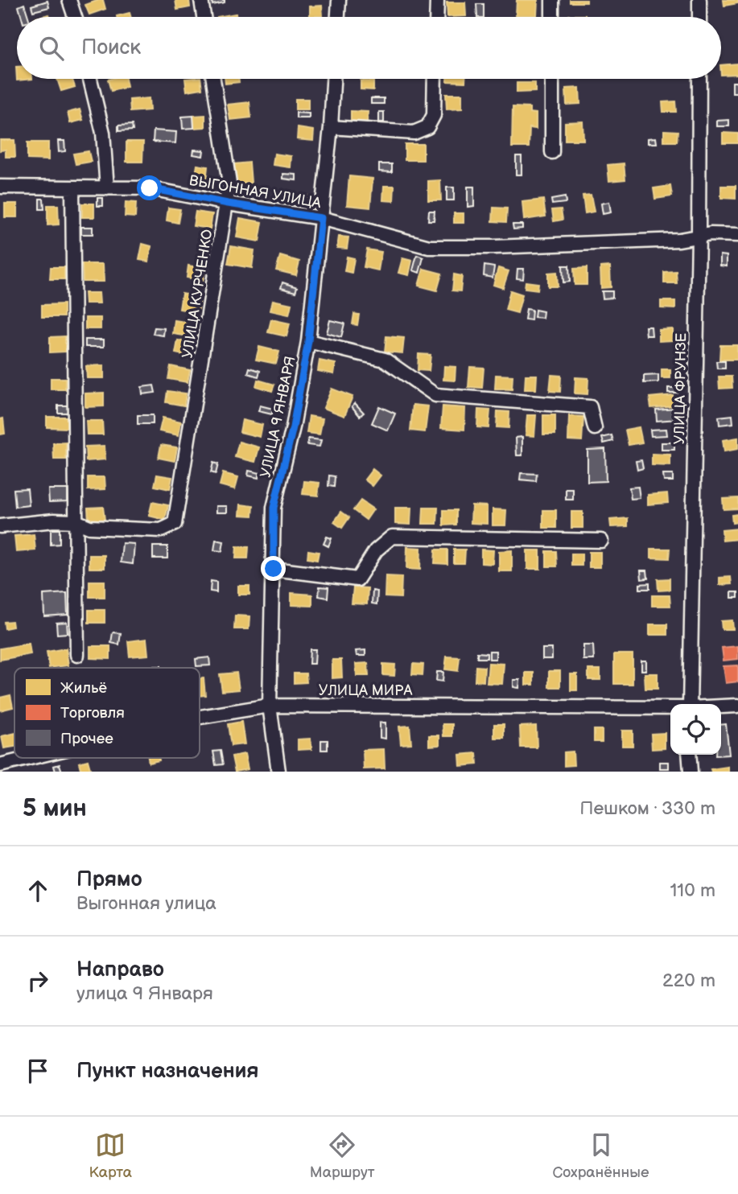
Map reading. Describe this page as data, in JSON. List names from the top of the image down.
{
  "streets": {
    "street": [
      "ВЫГОННАЯ УЛИЦА",
      "УЛИЦА КУРЧЕНКО",
      "УЛИЦА ФРУНЗЕ",
      "УЛИЦА 9 ЯНВАРЯ",
      "УЛИЦА МИРА"
    ]
  },
  "crossings": [
    ["ВЫГОННАЯ УЛИЦА", "УЛИЦА КУРЧЕНКО"],
    ["ВЫГОННАЯ УЛИЦА", "УЛИЦА ФРУНЗЕ"],
    ["ВЫГОННАЯ УЛИЦА", "УЛИЦА 9 ЯНВАРЯ"],
    ["УЛИЦА 9 ЯНВАРЯ", "УЛИЦА МИРА"]
  ],
  "legend": ["Жильё", "Торговля", "Прочее"],
  "page": {
    "search": "Поиск",
    "heading": ["5 мин", "Пешком · 330 m"],
    "list": [
      ["Прямо", "Выгонная улица", "110 m"],
      ["Направо", "улица 9 Января", "220 m"],
      "Пункт назначения"
    ],
    "nav": ["Карта", "Маршрут", "Сохранённые"]
  }
}
